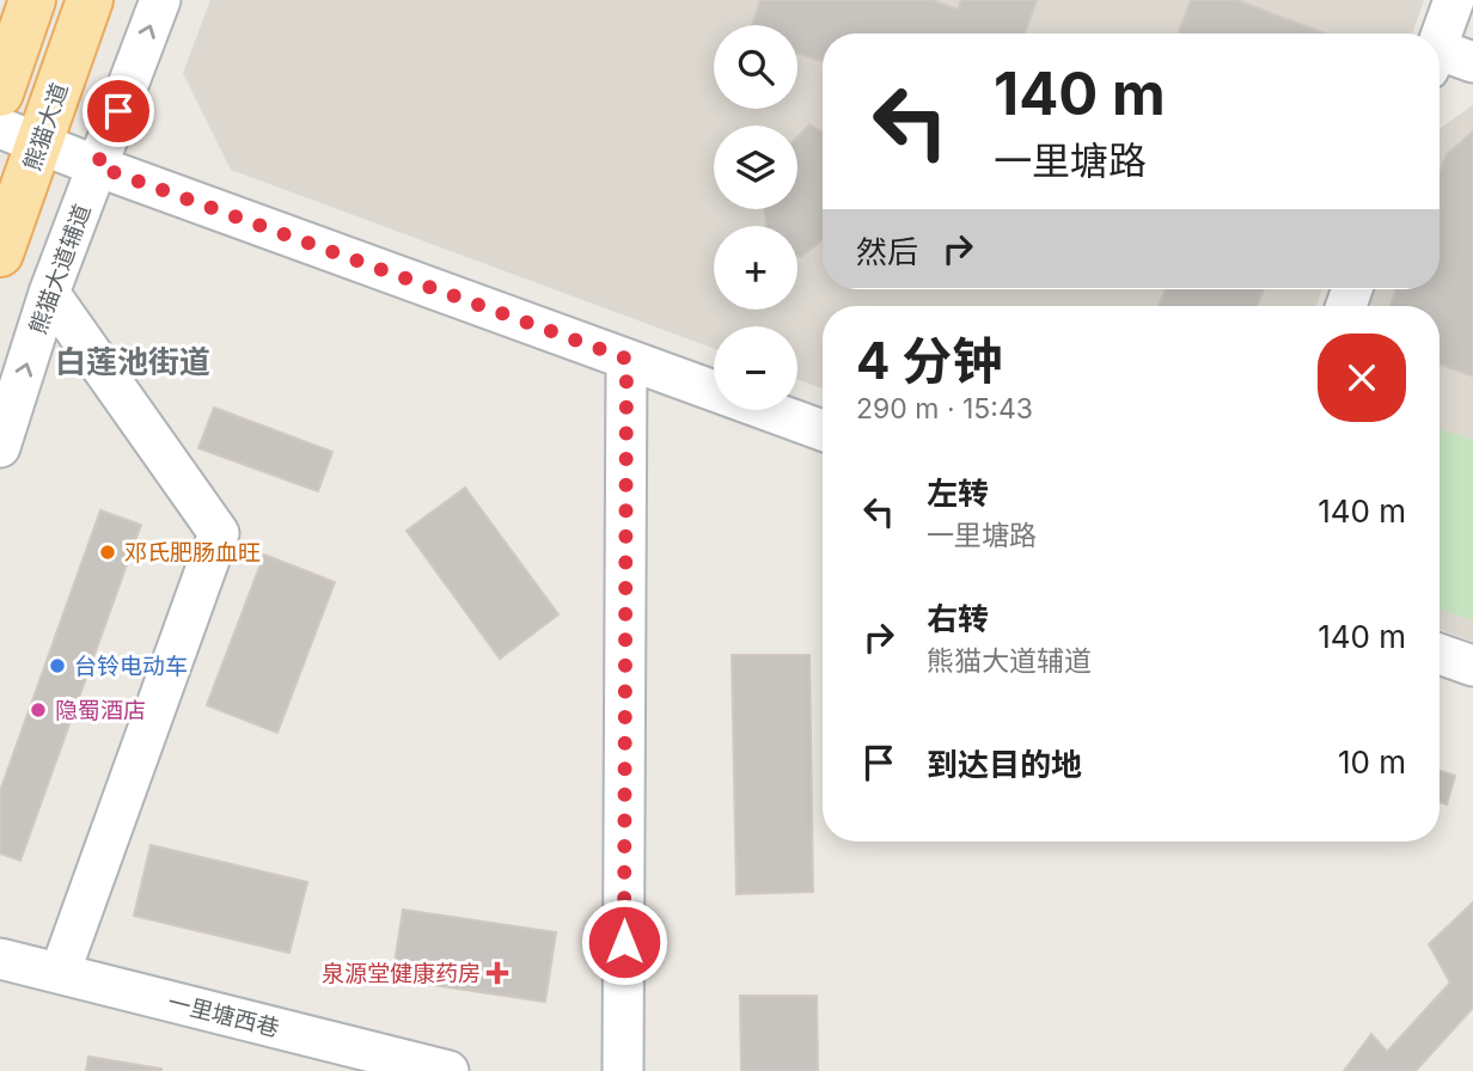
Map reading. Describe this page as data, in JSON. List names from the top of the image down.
{
  "streets": {
    "main road": ["熊猫大道"],
    "street": ["熊猫大道辅道", "一里塘西巷"]
  },
  "one_way": ["熊猫大道辅道"],
  "districts": ["白莲池街道"],
  "places": {
    "other": ["邓氏肥肠血旺", "台铃电动车", "隐蜀酒店"],
    "health": ["泉源堂健康药房"]
  },
  "page": {
    "map_buttons": ["+", "−"],
    "turn": ["140 m", "一里塘路"],
    "then": "然后",
    "heading": ["4 分钟", "290 m · 15:43"],
    "list": [
      {
        "name": "左转",
        "note": "一里塘路",
        "value": "140 m"
      },
      {
        "name": "右转",
        "note": "熊猫大道辅道",
        "value": "140 m"
      },
      {
        "name": "到达目的地",
        "value": "10 m"
      }
    ]
  }
}
